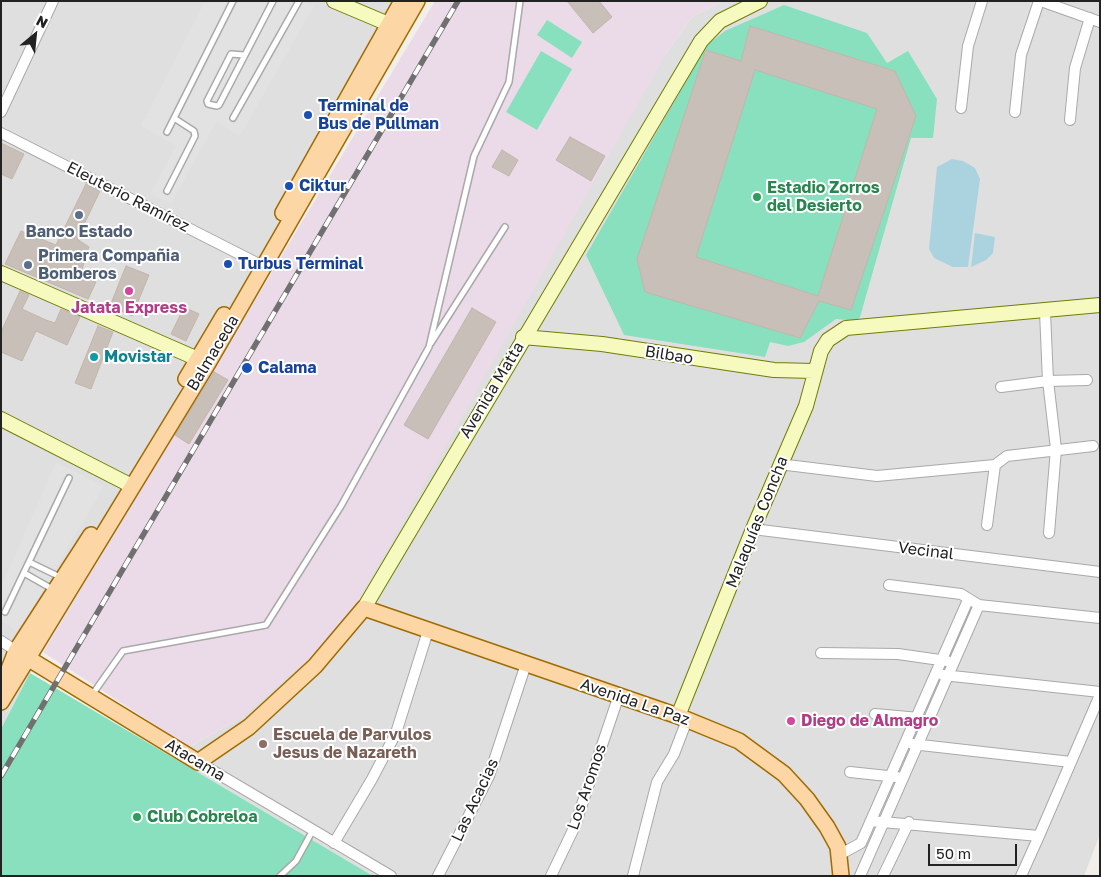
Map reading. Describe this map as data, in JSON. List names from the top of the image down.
{
  "streets": {
    "main road": [
      "Balmaceda",
      "Avenida Matta",
      "Avenida La Paz",
      "Atacama"
    ],
    "street": [
      "Eleuterio Ramírez",
      "Bilbao",
      "Malaquías Concha",
      "Vecinal",
      "Los Aromos",
      "Las Acacias"
    ]
  },
  "crossings": [
    ["Eleuterio Ramírez", "Balmaceda"],
    ["Balmaceda", "Atacama"],
    ["Bilbao", "Avenida Matta"],
    ["Bilbao", "Malaquías Concha"],
    ["Avenida Matta", "Avenida La Paz"],
    ["Avenida Matta", "Atacama"],
    ["Malaquías Concha", "Vecinal"],
    ["Malaquías Concha", "Avenida La Paz"],
    ["Avenida La Paz", "Los Aromos"],
    ["Avenida La Paz", "Las Acacias"]
  ],
  "places": [
    "Terminal de Bus de Pullman",
    "Ciktur",
    "Estadio Zorros del Desierto",
    "Banco Estado",
    "Turbus Terminal",
    "Primera Compañia Bomberos",
    "Jatata Express",
    "Movistar",
    "Calama",
    "Diego de Almagro",
    "Escuela de Parvulos Jesus de Nazareth",
    "Club Cobreloa"
  ],
  "scale_bar": "50 m",
  "north": "top right"
}
